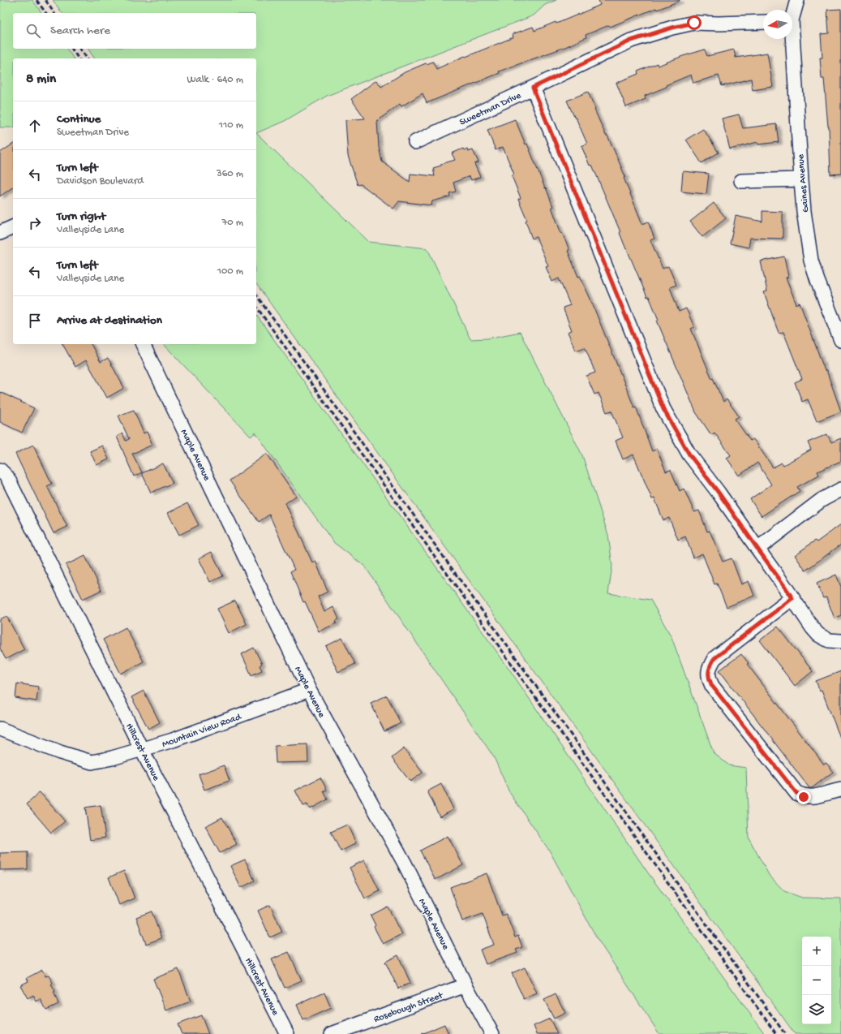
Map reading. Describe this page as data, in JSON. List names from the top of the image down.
{
  "streets": {
    "street": [
      "Sweetman Drive",
      "Gaines Avenue",
      "Maple Avenue",
      "Mountain View Road",
      "Hillcrest Avenue",
      "Rosebough Street"
    ]
  },
  "crossings": [
    ["Maple Avenue", "Mountain View Road"],
    ["Maple Avenue", "Rosebough Street"],
    ["Mountain View Road", "Hillcrest Avenue"]
  ],
  "north": "left",
  "page": {
    "search": "Search here",
    "heading": ["8 min", "Walk · 640 m"],
    "list": [
      ["Continue", "Sweetman Drive", "110 m"],
      ["Turn left", "Davidson Boulevard", "360 m"],
      ["Turn right", "Valleyside Lane", "70 m"],
      ["Turn left", "Valleyside Lane", "100 m"],
      "Arrive at destination"
    ],
    "map_buttons": ["+", "−"]
  }
}
